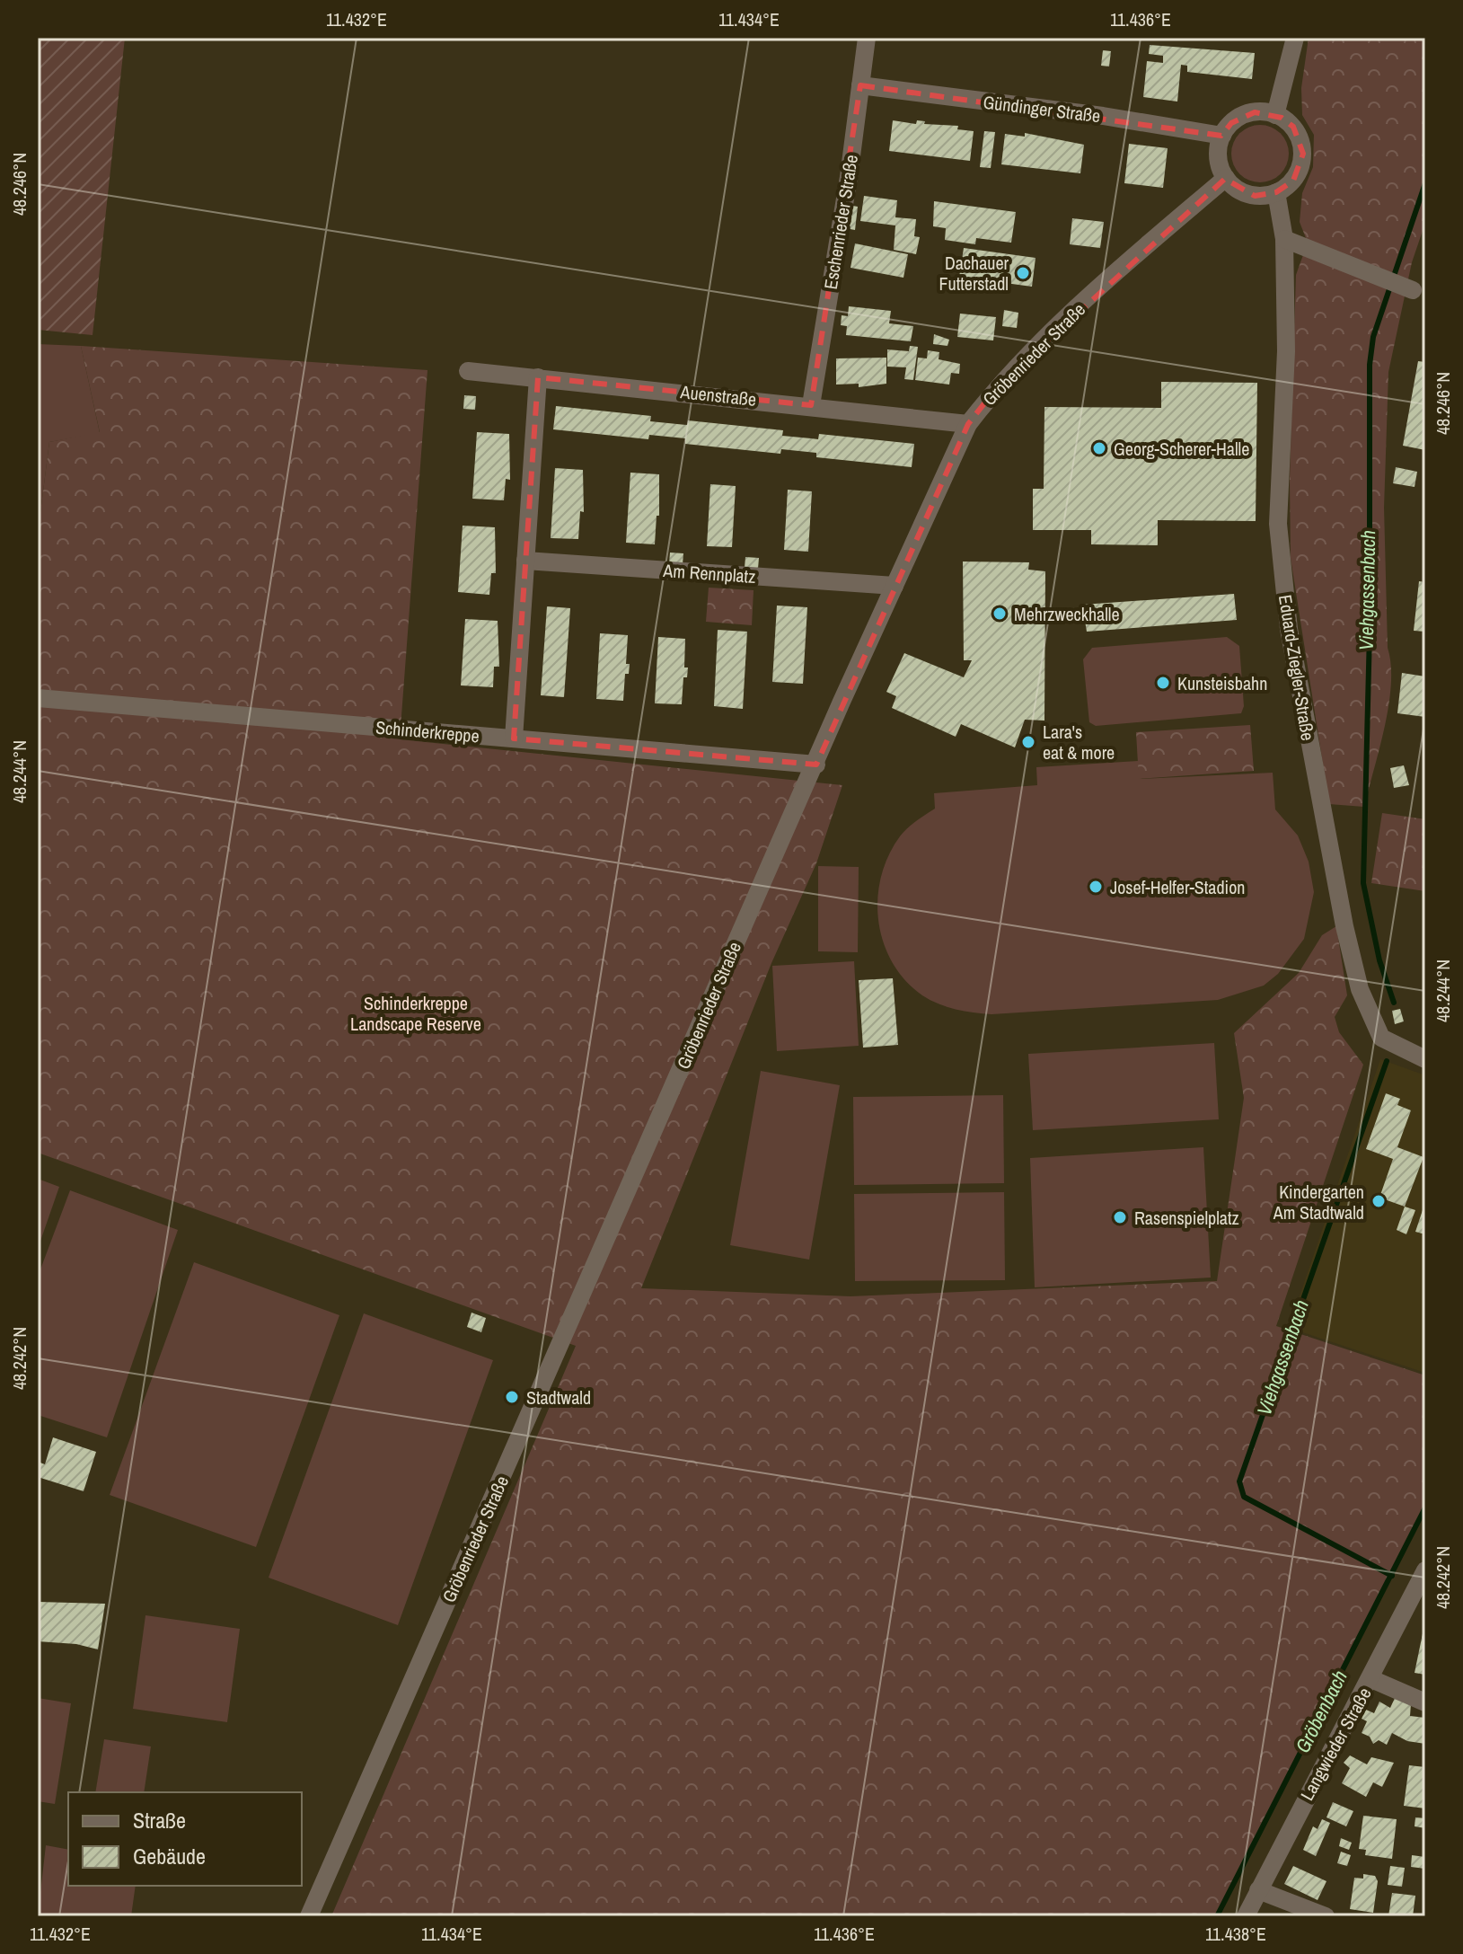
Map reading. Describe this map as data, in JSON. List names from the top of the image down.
{
  "streets": {
    "street": [
      "Gündinger Straße",
      "Eschenrieder Straße",
      "Gröbenrieder Straße",
      "Auenstraße",
      "Am Rennplatz",
      "Eduard-Ziegler-Straße",
      "Schinderkreppe",
      "Langwieder Straße"
    ]
  },
  "crossings": [
    ["Gündinger Straße", "Eschenrieder Straße"],
    ["Gündinger Straße", "Gröbenrieder Straße"],
    ["Gündinger Straße", "Eduard-Ziegler-Straße"],
    ["Eschenrieder Straße", "Auenstraße"],
    ["Gröbenrieder Straße", "Auenstraße"],
    ["Gröbenrieder Straße", "Am Rennplatz"],
    ["Gröbenrieder Straße", "Eduard-Ziegler-Straße"],
    ["Gröbenrieder Straße", "Schinderkreppe"]
  ],
  "water": ["Viehgassenbach", "Gröbenbach"],
  "parks": ["Schinderkreppe Landscape Reserve"],
  "places": [
    "Dachauer Futterstadl",
    "Georg-Scherer-Halle",
    "Mehrzweckhalle",
    "Kunsteisbahn",
    "Lara's eat & more",
    "Josef-Helfer-Stadion",
    "Kindergarten Am Stadtwald",
    "Rasenspielplatz",
    "Stadtwald"
  ],
  "legend": ["Straße", "Gebäude"],
  "coordinates": [
    "11.432°E",
    "11.434°E",
    "11.436°E",
    "48.246°N",
    "48.244°N",
    "48.242°N",
    "11.438°E"
  ]
}
